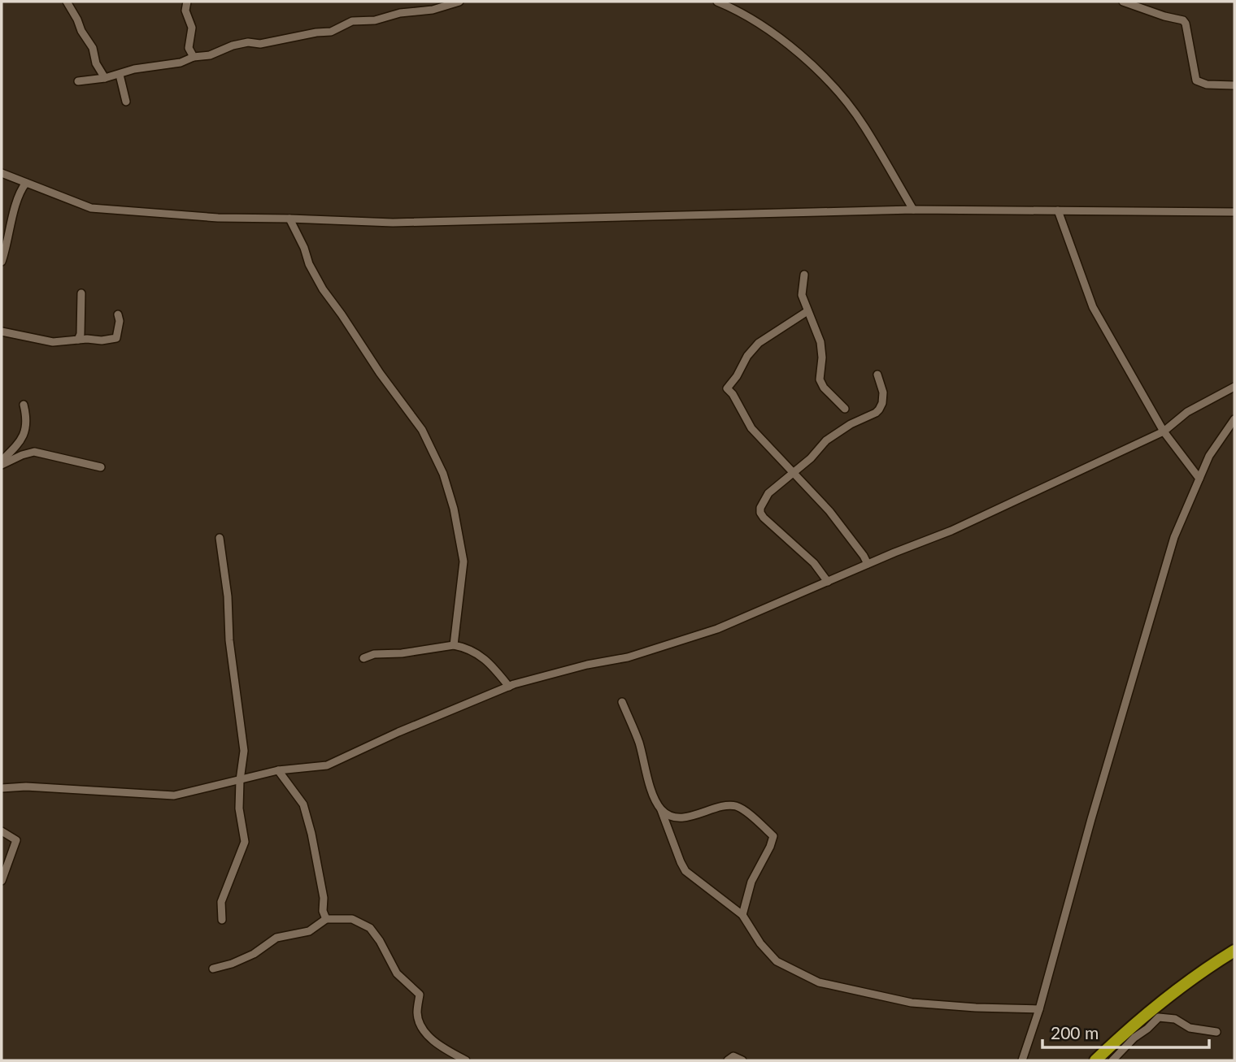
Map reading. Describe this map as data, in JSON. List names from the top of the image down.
{
  "scale_bar": "200 m"
}
